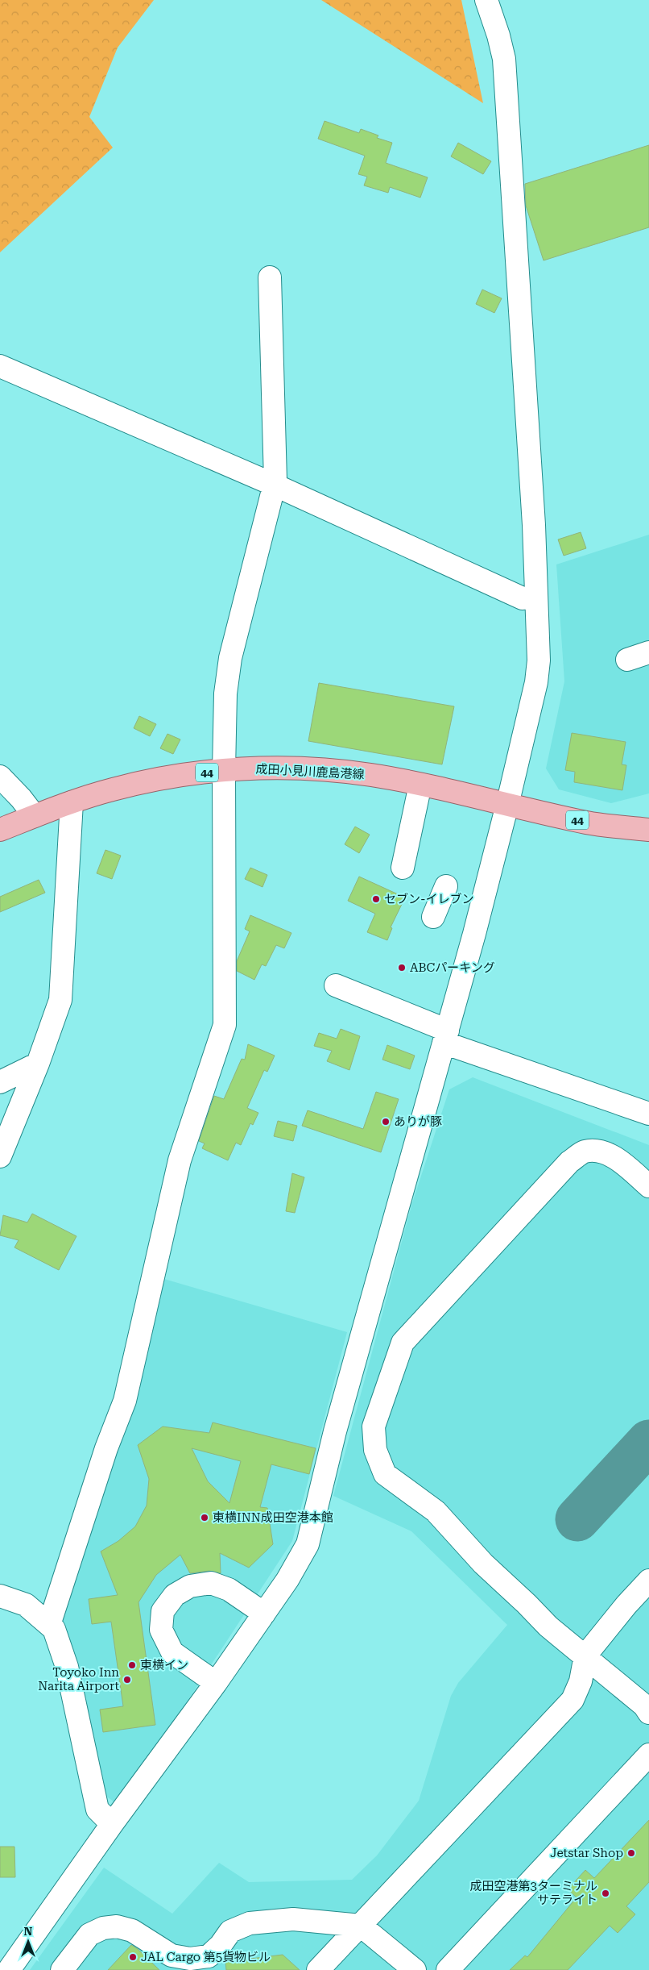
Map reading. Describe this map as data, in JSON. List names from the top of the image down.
{
  "streets": {
    "main road": ["成田小見川鹿島港線", "44"]
  },
  "places": [
    "セブン-イレブン",
    "ABCパーキング",
    "ありが豚",
    "東横INN成田空港本館",
    "東横イン",
    "Toyoko Inn Narita Airport",
    "Jetstar Shop",
    "成田空港第3ターミナル サテライト",
    "JAL Cargo 第5貨物ビル"
  ],
  "north": "top"
}
